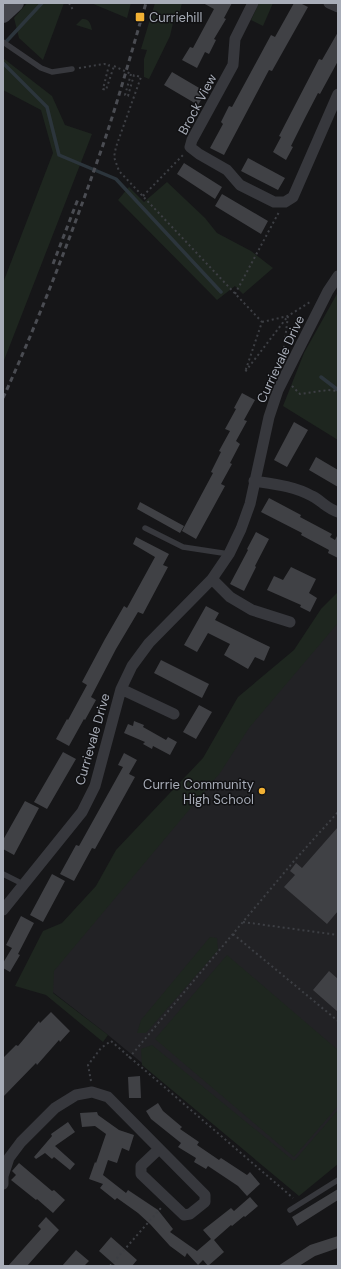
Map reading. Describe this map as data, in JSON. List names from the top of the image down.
{
  "streets": {
    "street": ["Brock View", "Currievale Drive"]
  },
  "places": {
    "transit": ["Curriehill"],
    "other": ["Currie Community High School"]
  }
}
